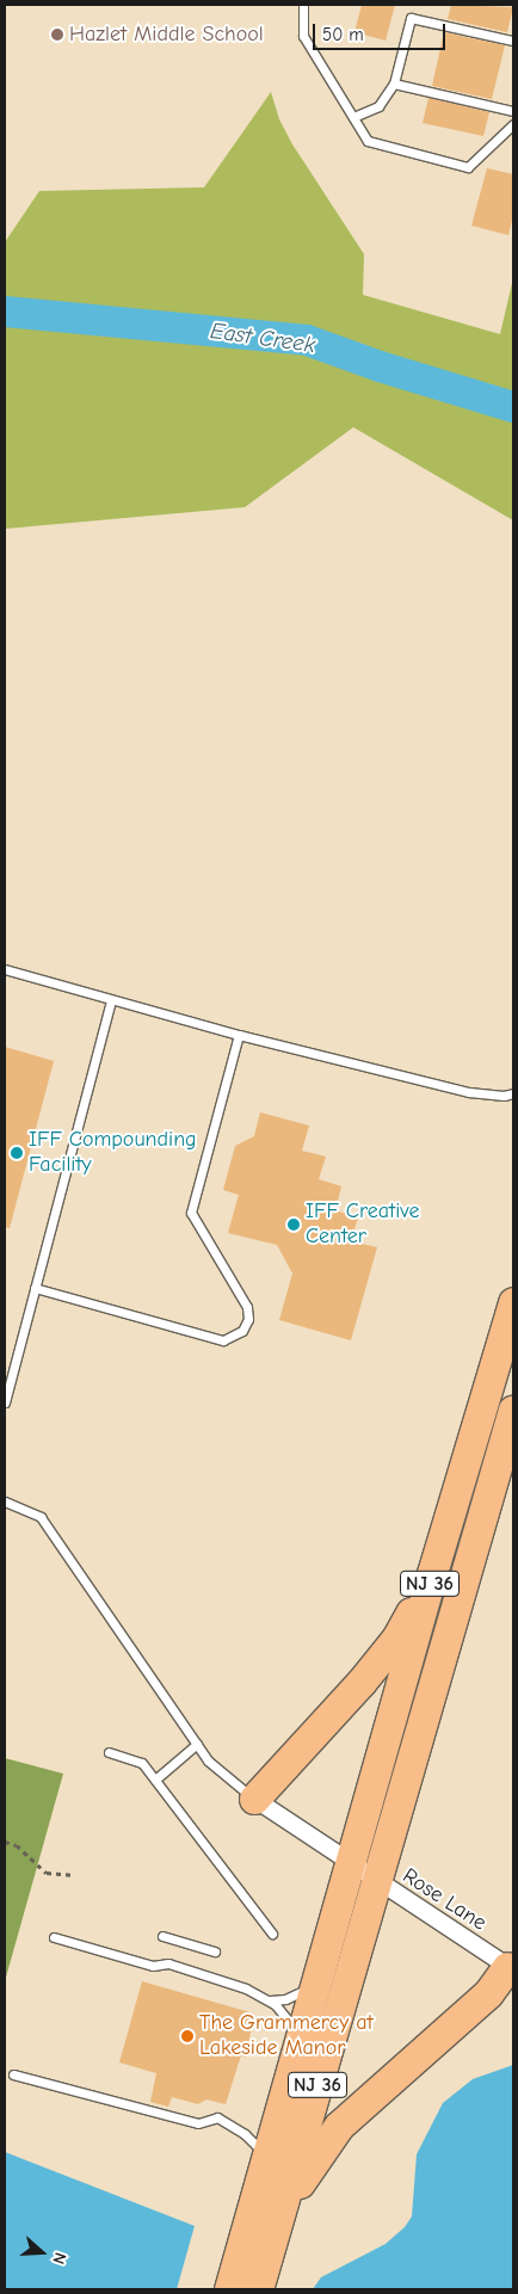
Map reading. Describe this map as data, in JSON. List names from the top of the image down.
{
  "streets": {
    "highway": ["NJ 36"],
    "street": ["Rose Lane"]
  },
  "crossings": [
    ["NJ 36", "Rose Lane"]
  ],
  "water": ["East Creek"],
  "places": [
    "Hazlet Middle School",
    "IFF Compounding Facility",
    "IFF Creative Center",
    "The Grammercy at Lakeside Manor"
  ],
  "scale_bar": "50 m",
  "north": "right"
}
